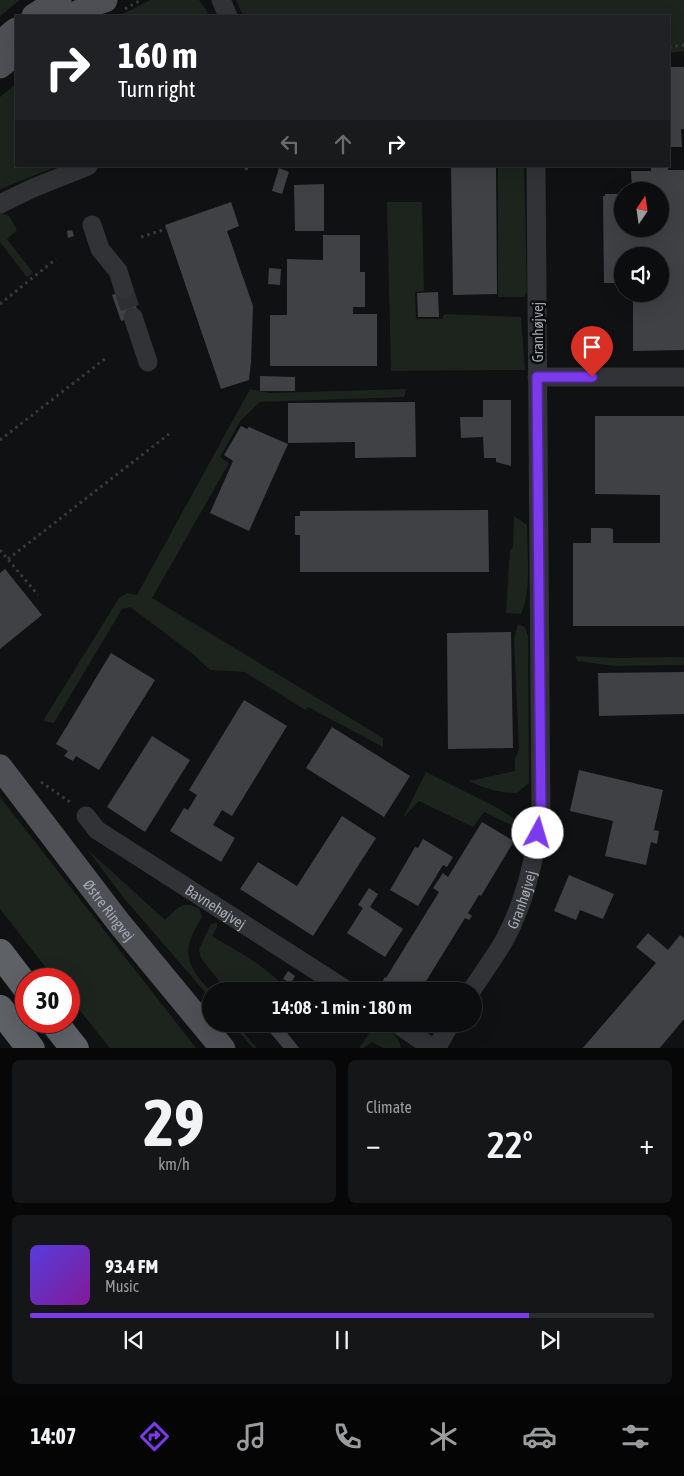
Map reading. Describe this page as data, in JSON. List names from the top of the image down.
{
  "streets": {
    "main road": ["Østre Ringvej"],
    "street": ["Granhøjvej", "Bavnehøjvej"]
  },
  "north": "top",
  "page": {
    "turn": ["160 m", "Turn right"],
    "limit": "30",
    "trip": "14:08 · 1 min · 180 m",
    "tile": [
      ["29", "km/h"],
      "Climate"
    ],
    "heat": ["−", "22°", "+"],
    "song": ["93.4 FM", "Music"],
    "tabs": "14:07"
  }
}
